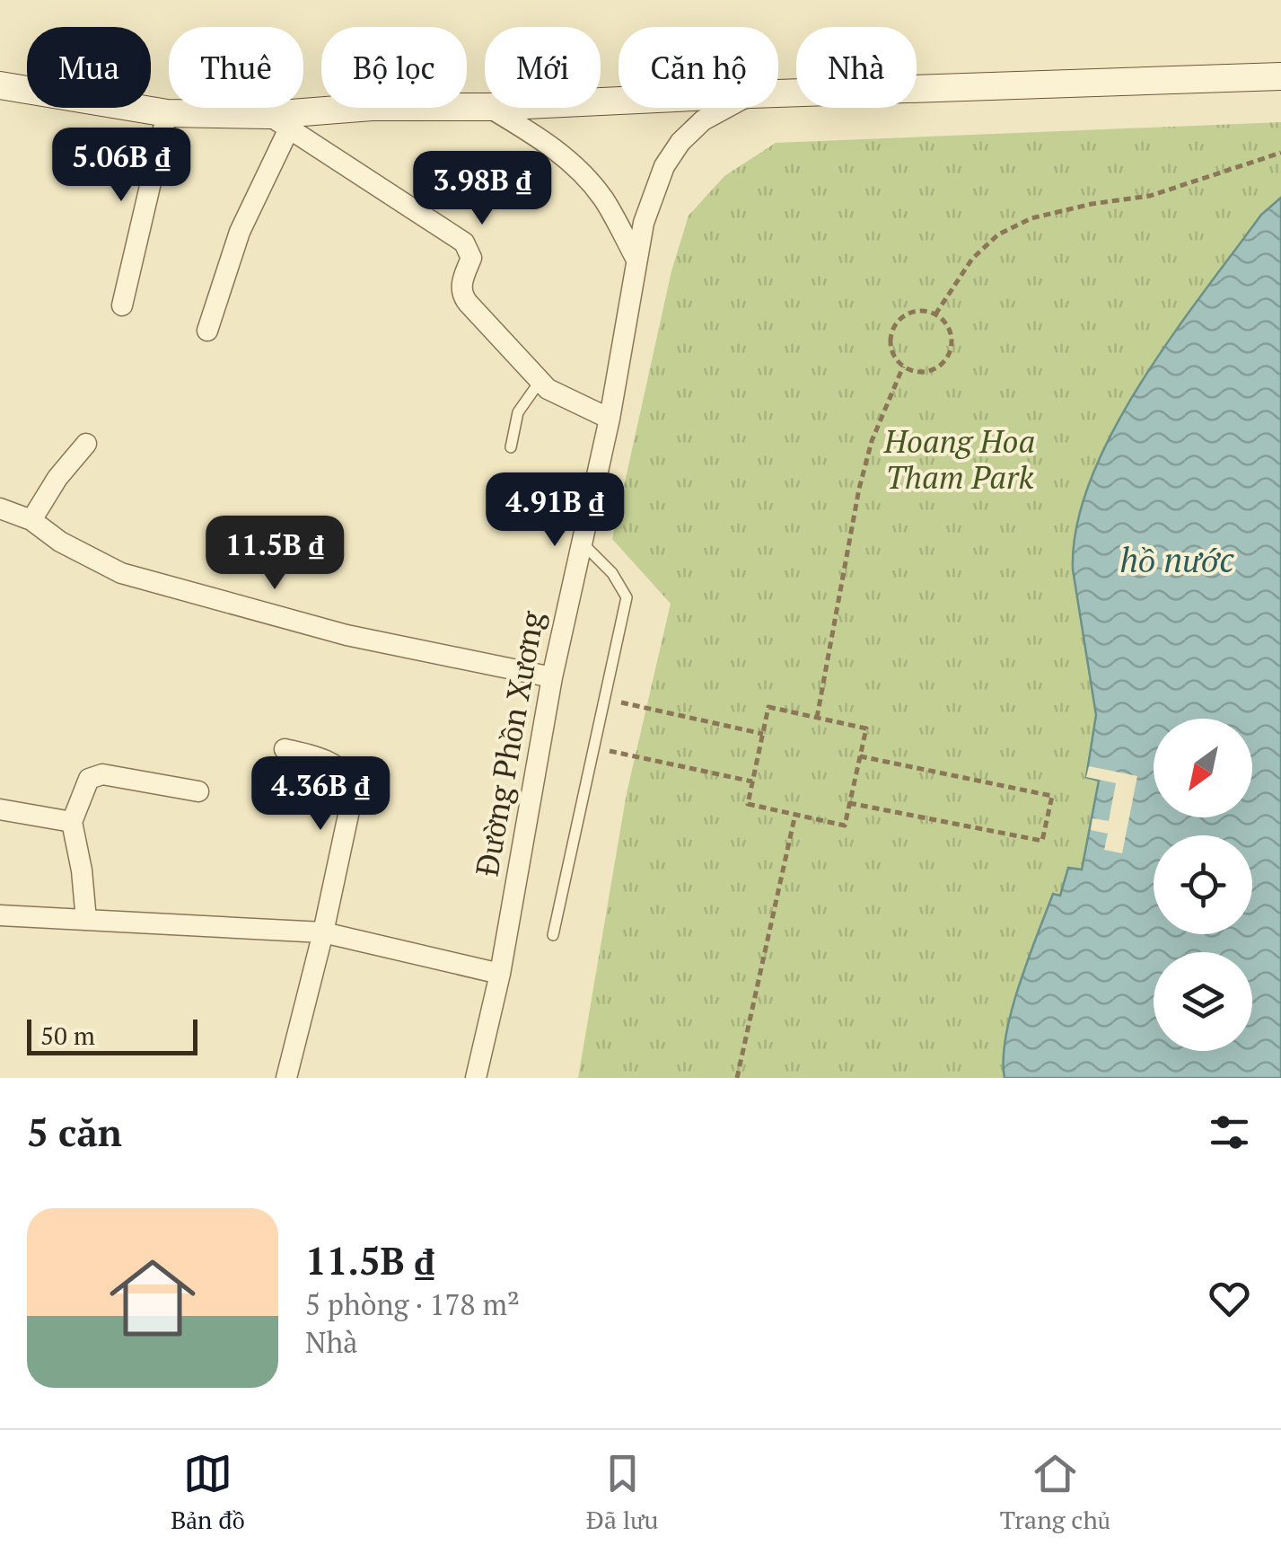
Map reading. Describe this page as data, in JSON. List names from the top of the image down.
{
  "streets": {
    "street": ["Đường Phồn Xương"]
  },
  "water": ["hồ nước"],
  "parks": ["Hoang Hoa Tham Park"],
  "scale_bar": "50 m",
  "north": "bottom left",
  "page": {
    "chip": [
      "Mua",
      "Thuê",
      "Bộ lọc",
      "Mới",
      "Căn hộ",
      "Nhà"
    ],
    "price": [
      "5.06B ₫",
      "3.98B ₫",
      "4.91B ₫",
      "11.5B ₫",
      "4.36B ₫"
    ],
    "scale": "50 m",
    "heading": "5 căn",
    "list": [
      {
        "name": "11.5B ₫",
        "note": "5 phòng · 178 m² · Nhà"
      }
    ],
    "tabs": ["Bản đồ", "Đã lưu", "Trang chủ"]
  }
}
